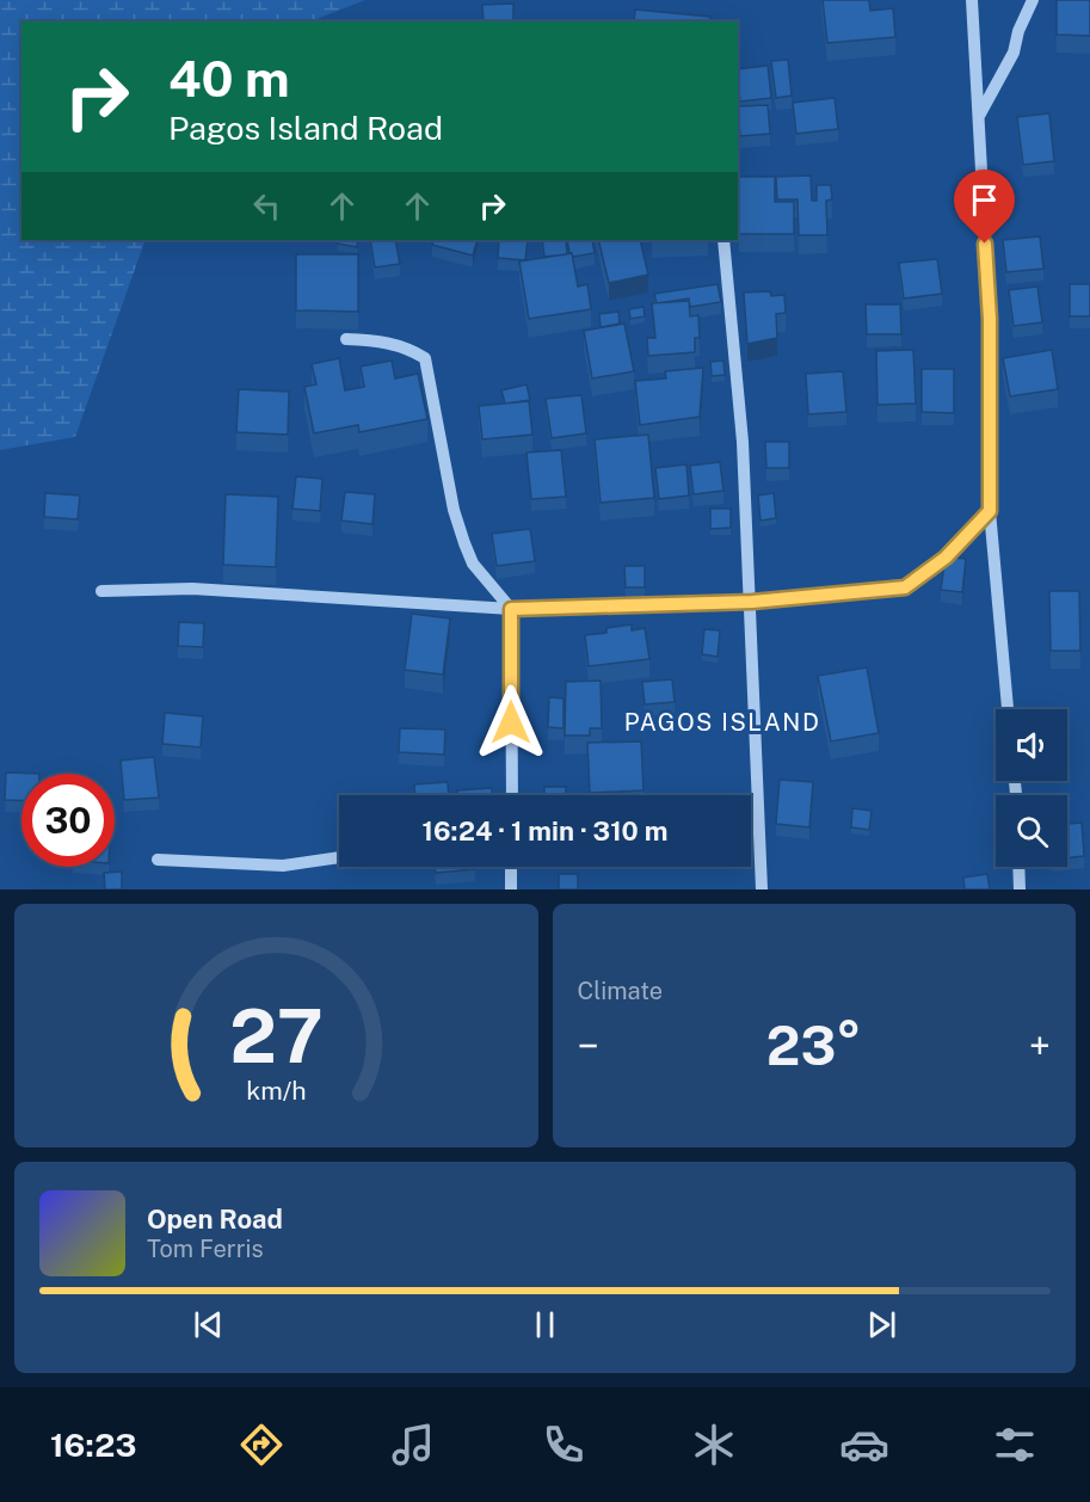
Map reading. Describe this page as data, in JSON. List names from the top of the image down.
{
  "districts": ["PAGOS ISLAND"],
  "page": {
    "turn": ["40 m", "Pagos Island Road"],
    "limit": "30",
    "trip": "16:24 · 1 min · 310 m",
    "tile": "Climate",
    "heat": ["−", "23°", "+"],
    "song": ["Open Road", "Tom Ferris"],
    "tabs": "16:23",
    "gauge": ["27", "km/h"]
  }
}
